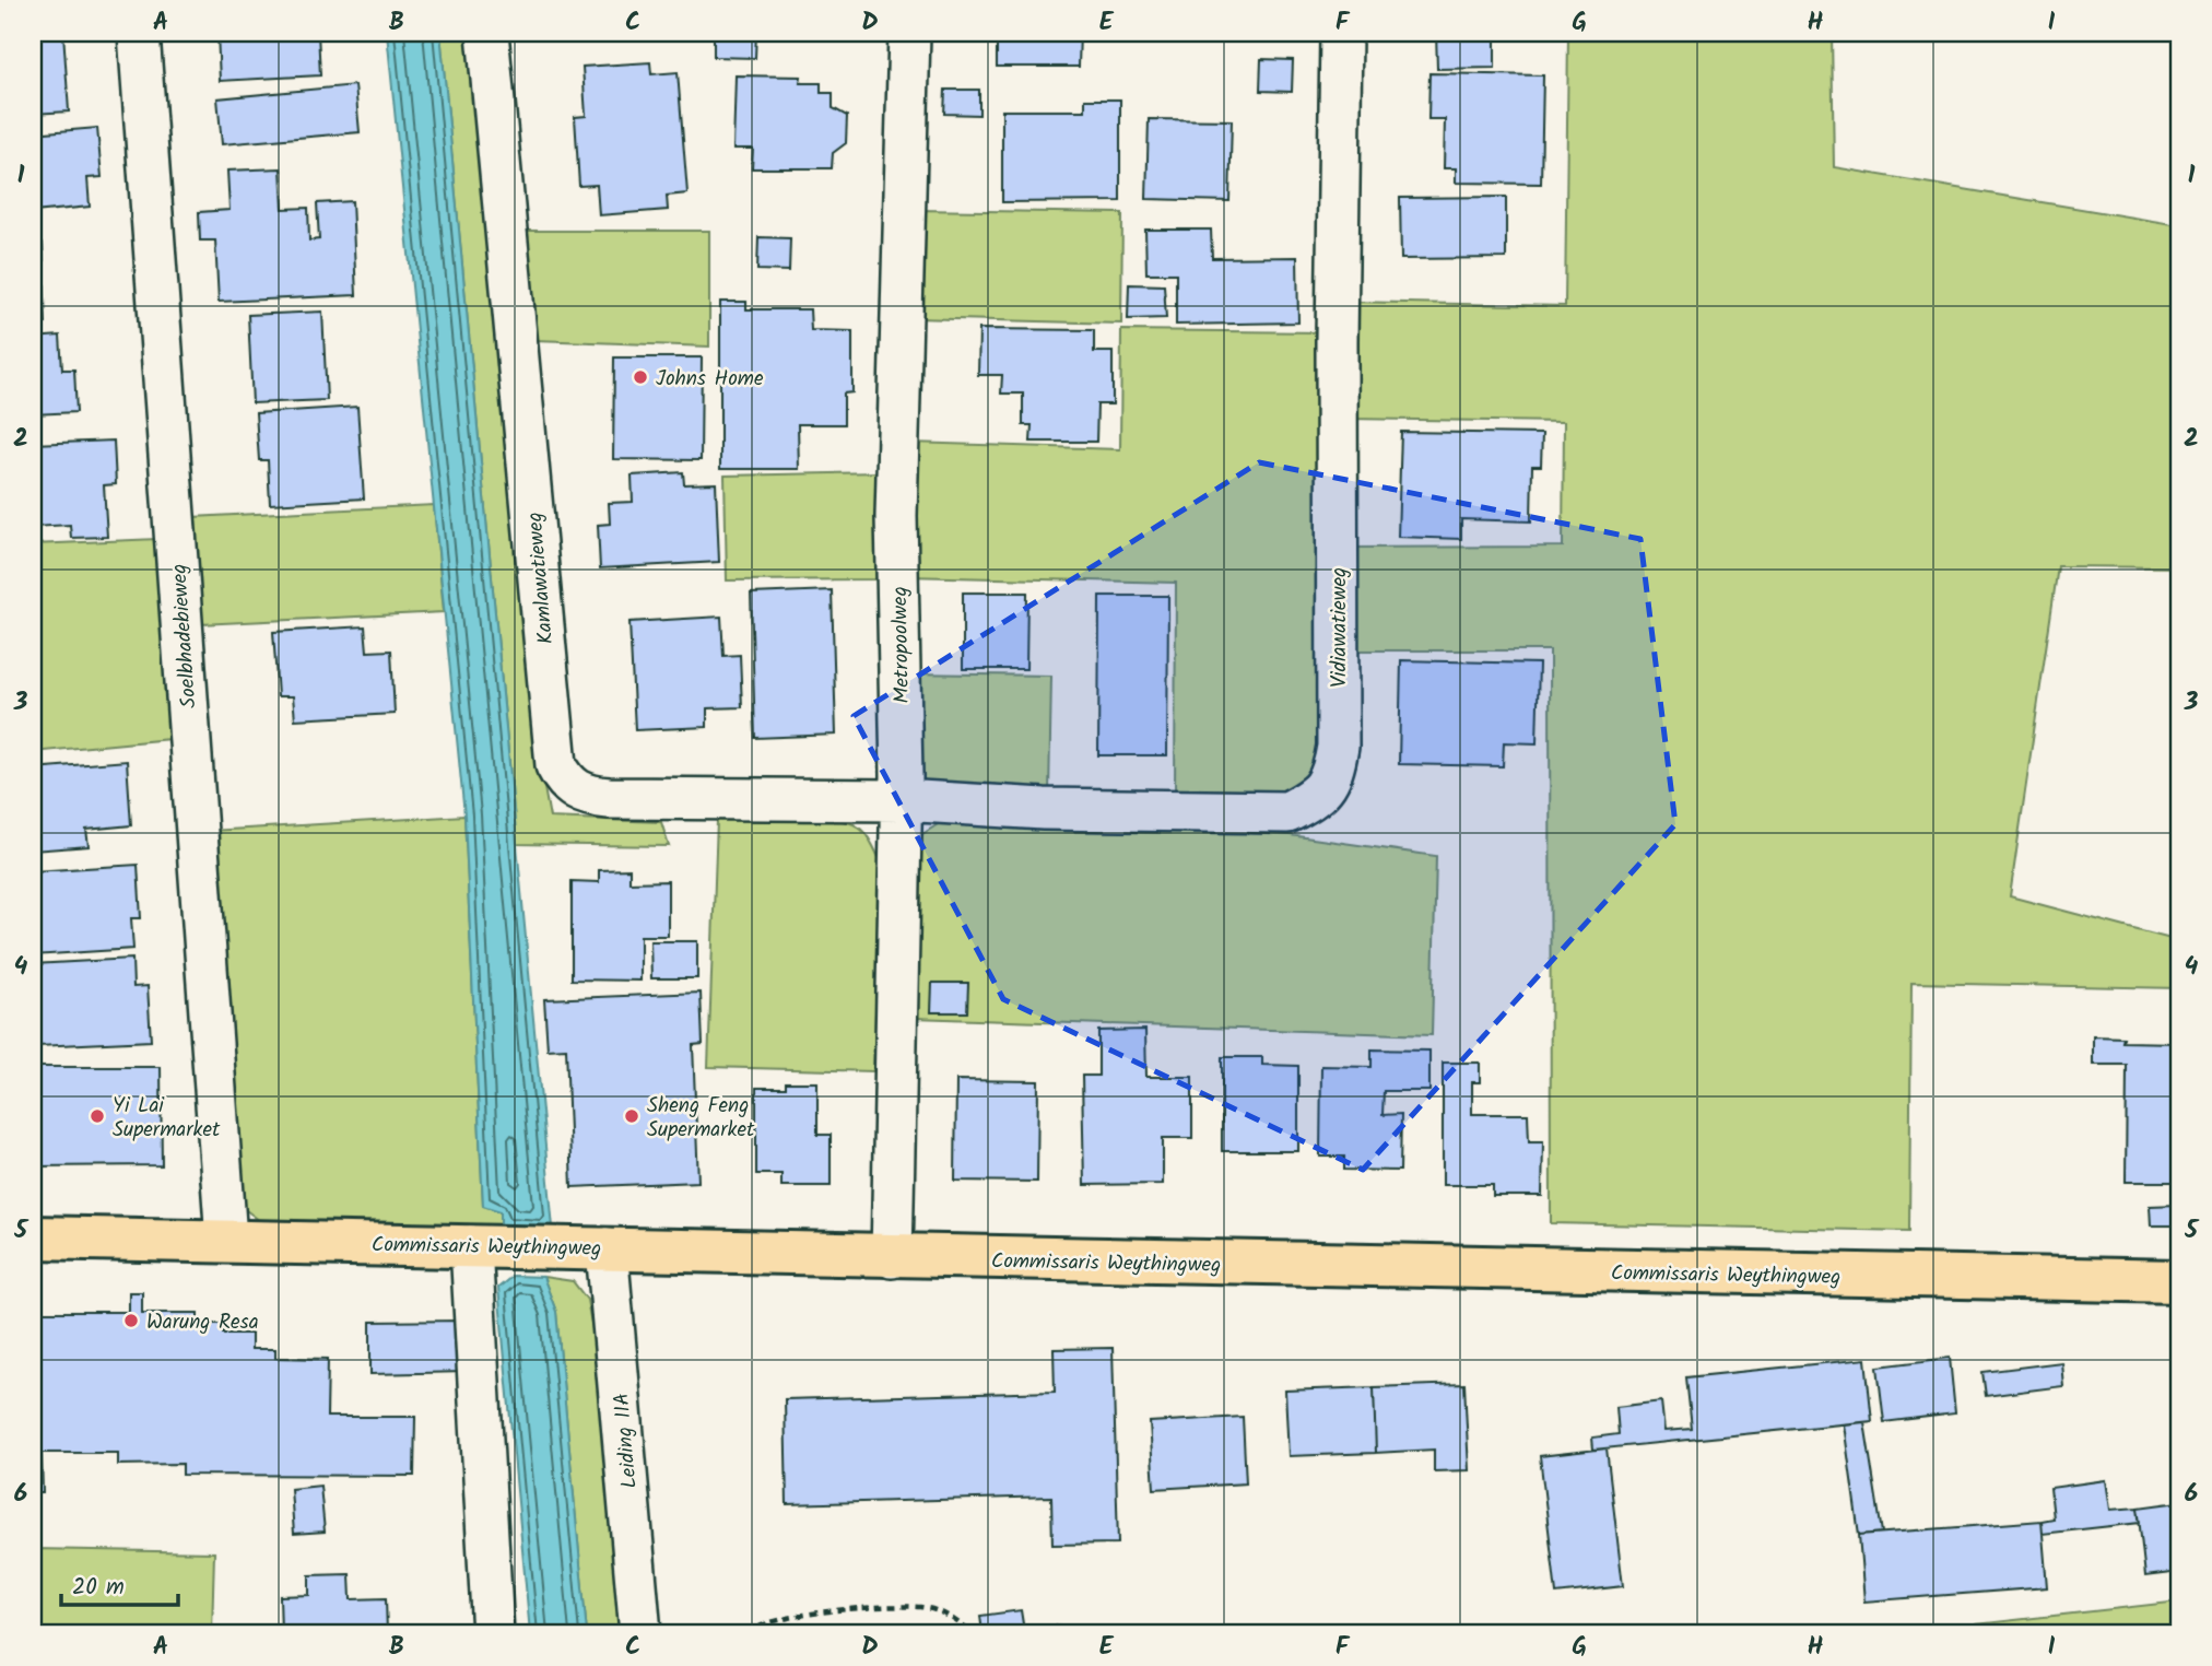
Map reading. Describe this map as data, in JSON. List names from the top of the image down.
{
  "streets": {
    "main road": ["Commissaris Weythingweg"],
    "street": [
      "Kamlawatieweg",
      "Vidiawatieweg",
      "Soelbhadebieweg",
      "Metropoolweg",
      "Leiding 11A"
    ]
  },
  "crossings": [
    ["Kamlawatieweg", "Vidiawatieweg"],
    ["Kamlawatieweg", "Metropoolweg"],
    ["Vidiawatieweg", "Metropoolweg"],
    ["Soelbhadebieweg", "Commissaris Weythingweg"],
    ["Metropoolweg", "Commissaris Weythingweg"],
    ["Commissaris Weythingweg", "Leiding 11A"]
  ],
  "places": [
    "Johns Home",
    "Yi Lai Supermarket",
    "Sheng Feng Supermarket",
    "Warung Resa"
  ],
  "scale_bar": "20 m",
  "grid": {
    "columns": [
      "A",
      "B",
      "C",
      "D",
      "E",
      "F",
      "G",
      "H",
      "I"
    ],
    "rows": [
      "1",
      "2",
      "3",
      "4",
      "5",
      "6"
    ]
  }
}
